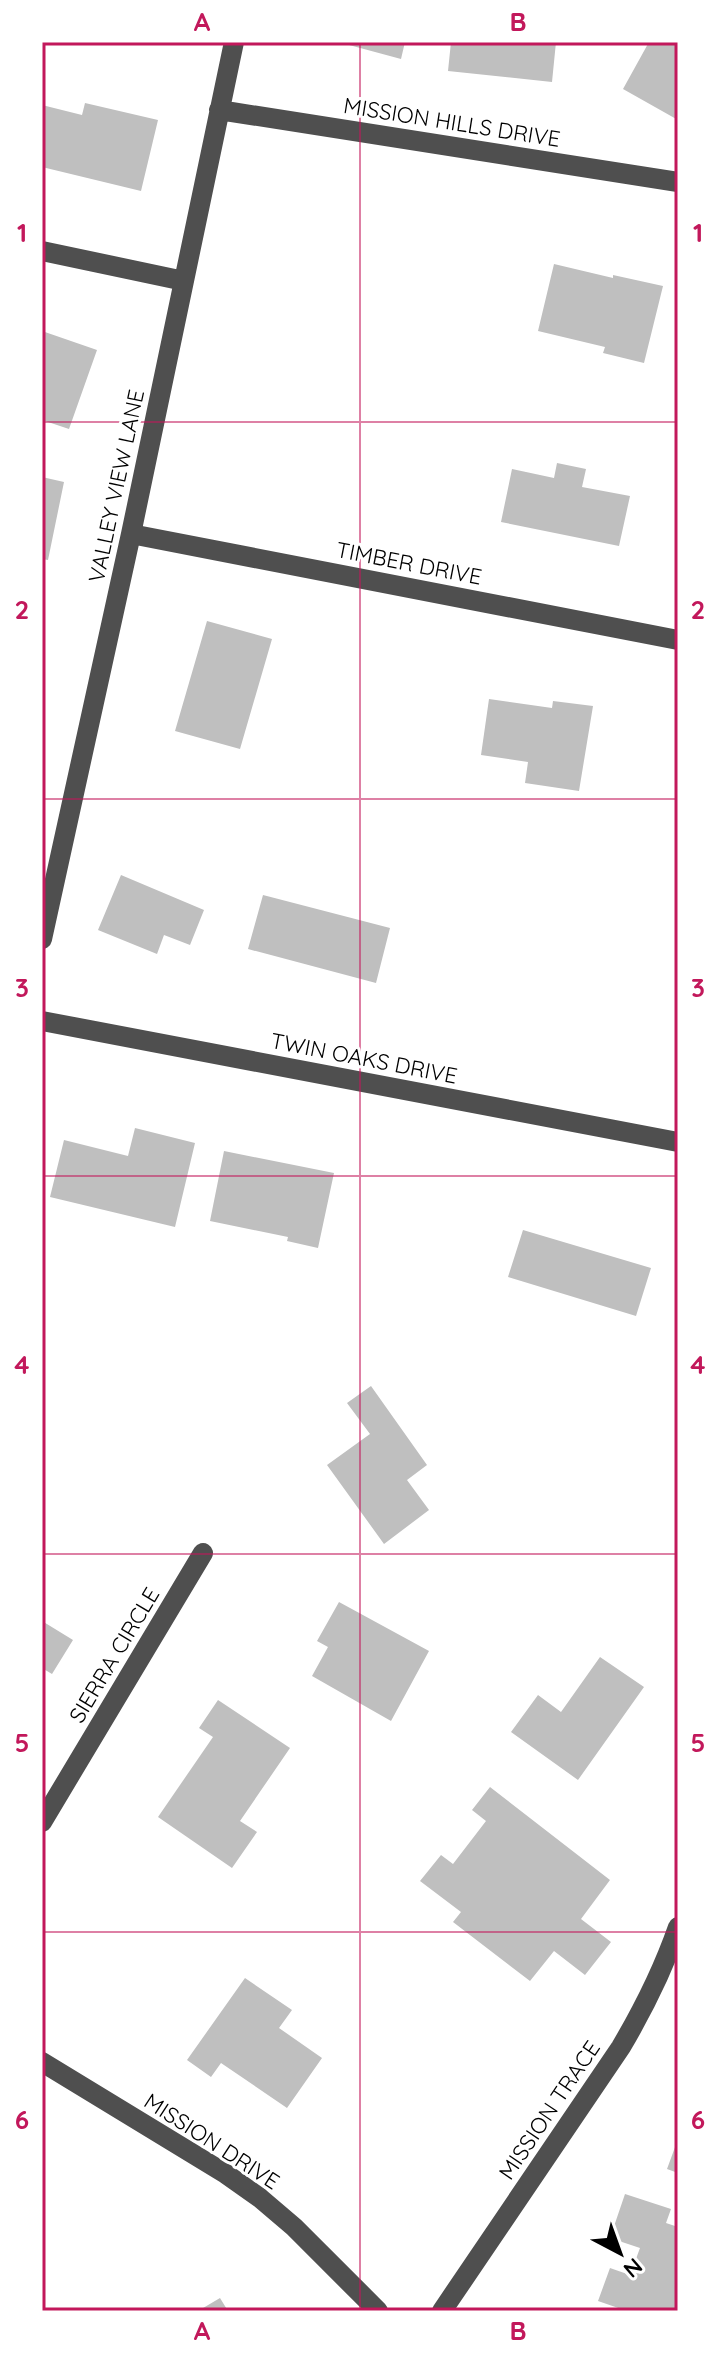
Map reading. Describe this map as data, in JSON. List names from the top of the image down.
{
  "streets": {
    "street": [
      "MISSION HILLS DRIVE",
      "VALLEY VIEW LANE",
      "TIMBER DRIVE",
      "TWIN OAKS DRIVE",
      "SIERRA CIRCLE",
      "MISSION TRACE",
      "MISSION DRIVE"
    ]
  },
  "crossings": [
    ["MISSION HILLS DRIVE", "VALLEY VIEW LANE"],
    ["VALLEY VIEW LANE", "TIMBER DRIVE"]
  ],
  "north": "bottom right",
  "grid": {
    "columns": ["A", "B"],
    "rows": [
      "1",
      "2",
      "3",
      "4",
      "5",
      "6"
    ]
  }
}
